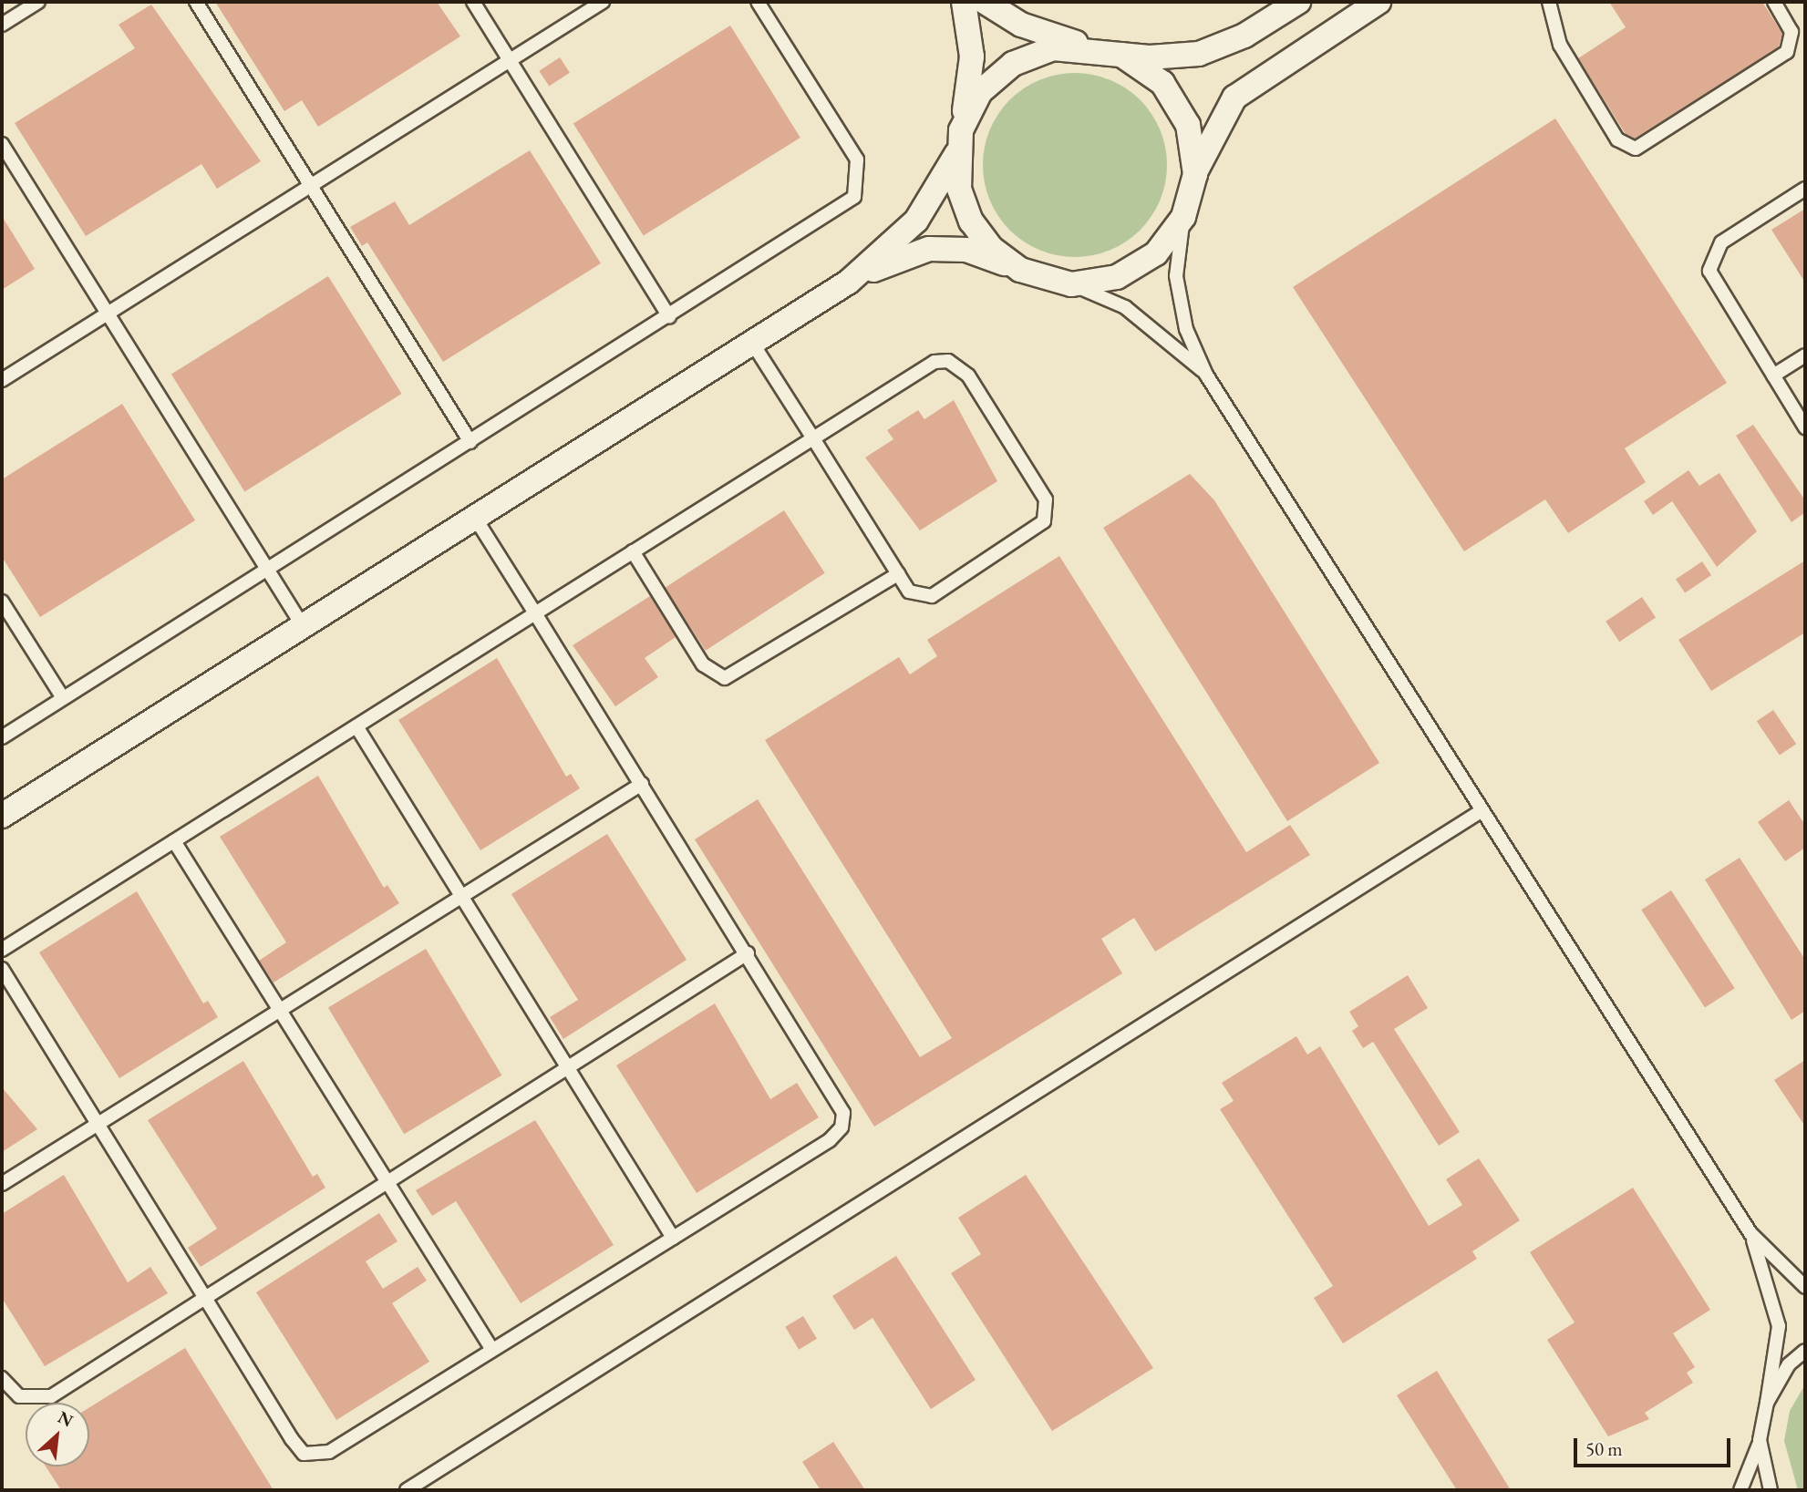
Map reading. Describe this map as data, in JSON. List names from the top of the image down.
{
  "scale_bar": "50 m",
  "north": "top right"
}
